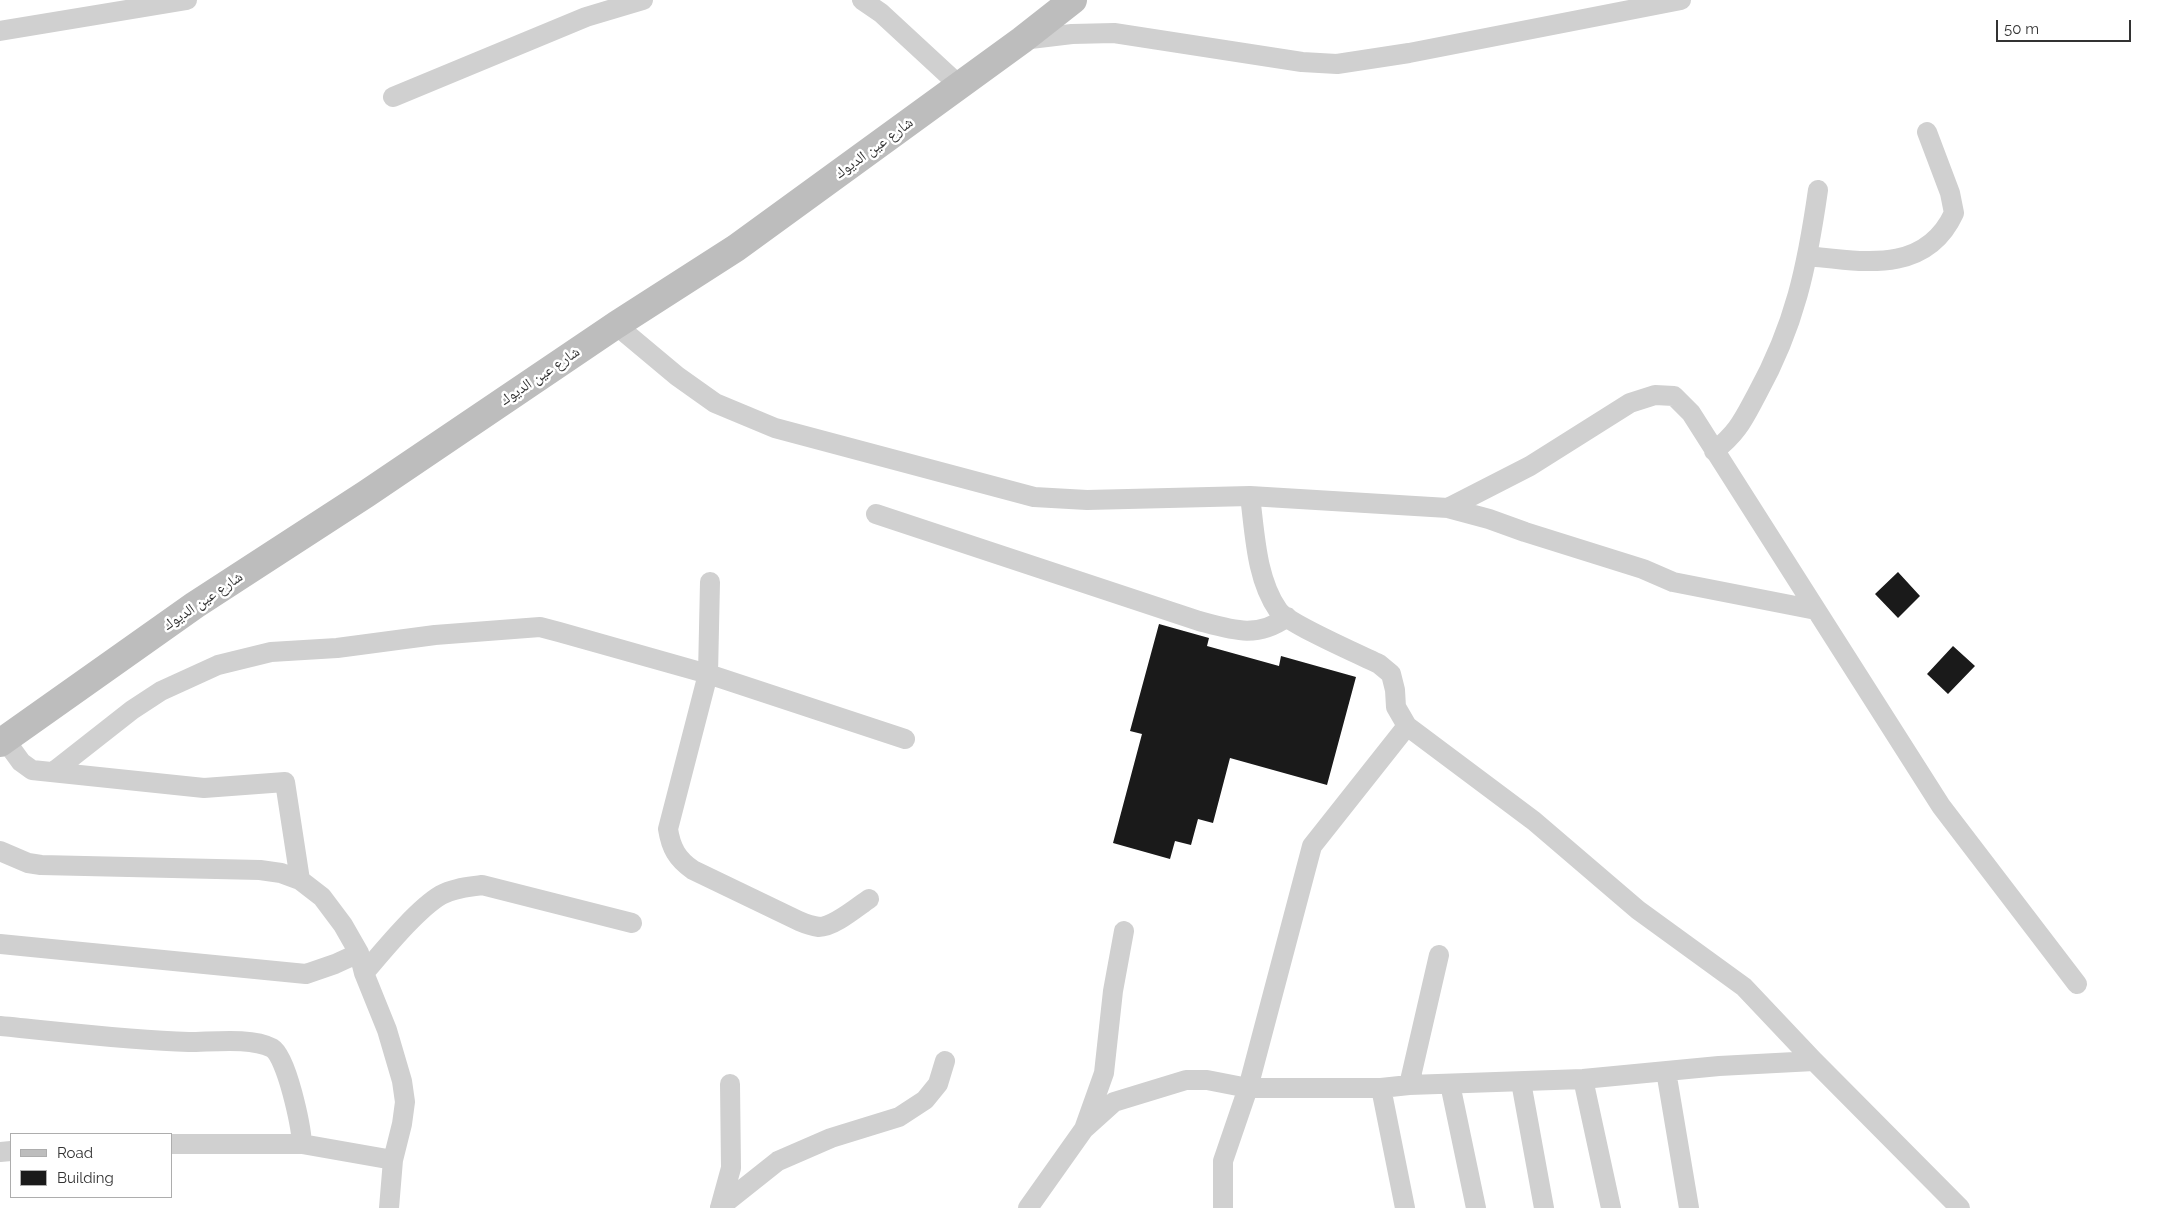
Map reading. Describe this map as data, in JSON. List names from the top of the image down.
{
  "streets": {
    "main road": ["شارع عين الديوك"]
  },
  "legend": ["Road", "Building"],
  "scale_bar": "50 m"
}
